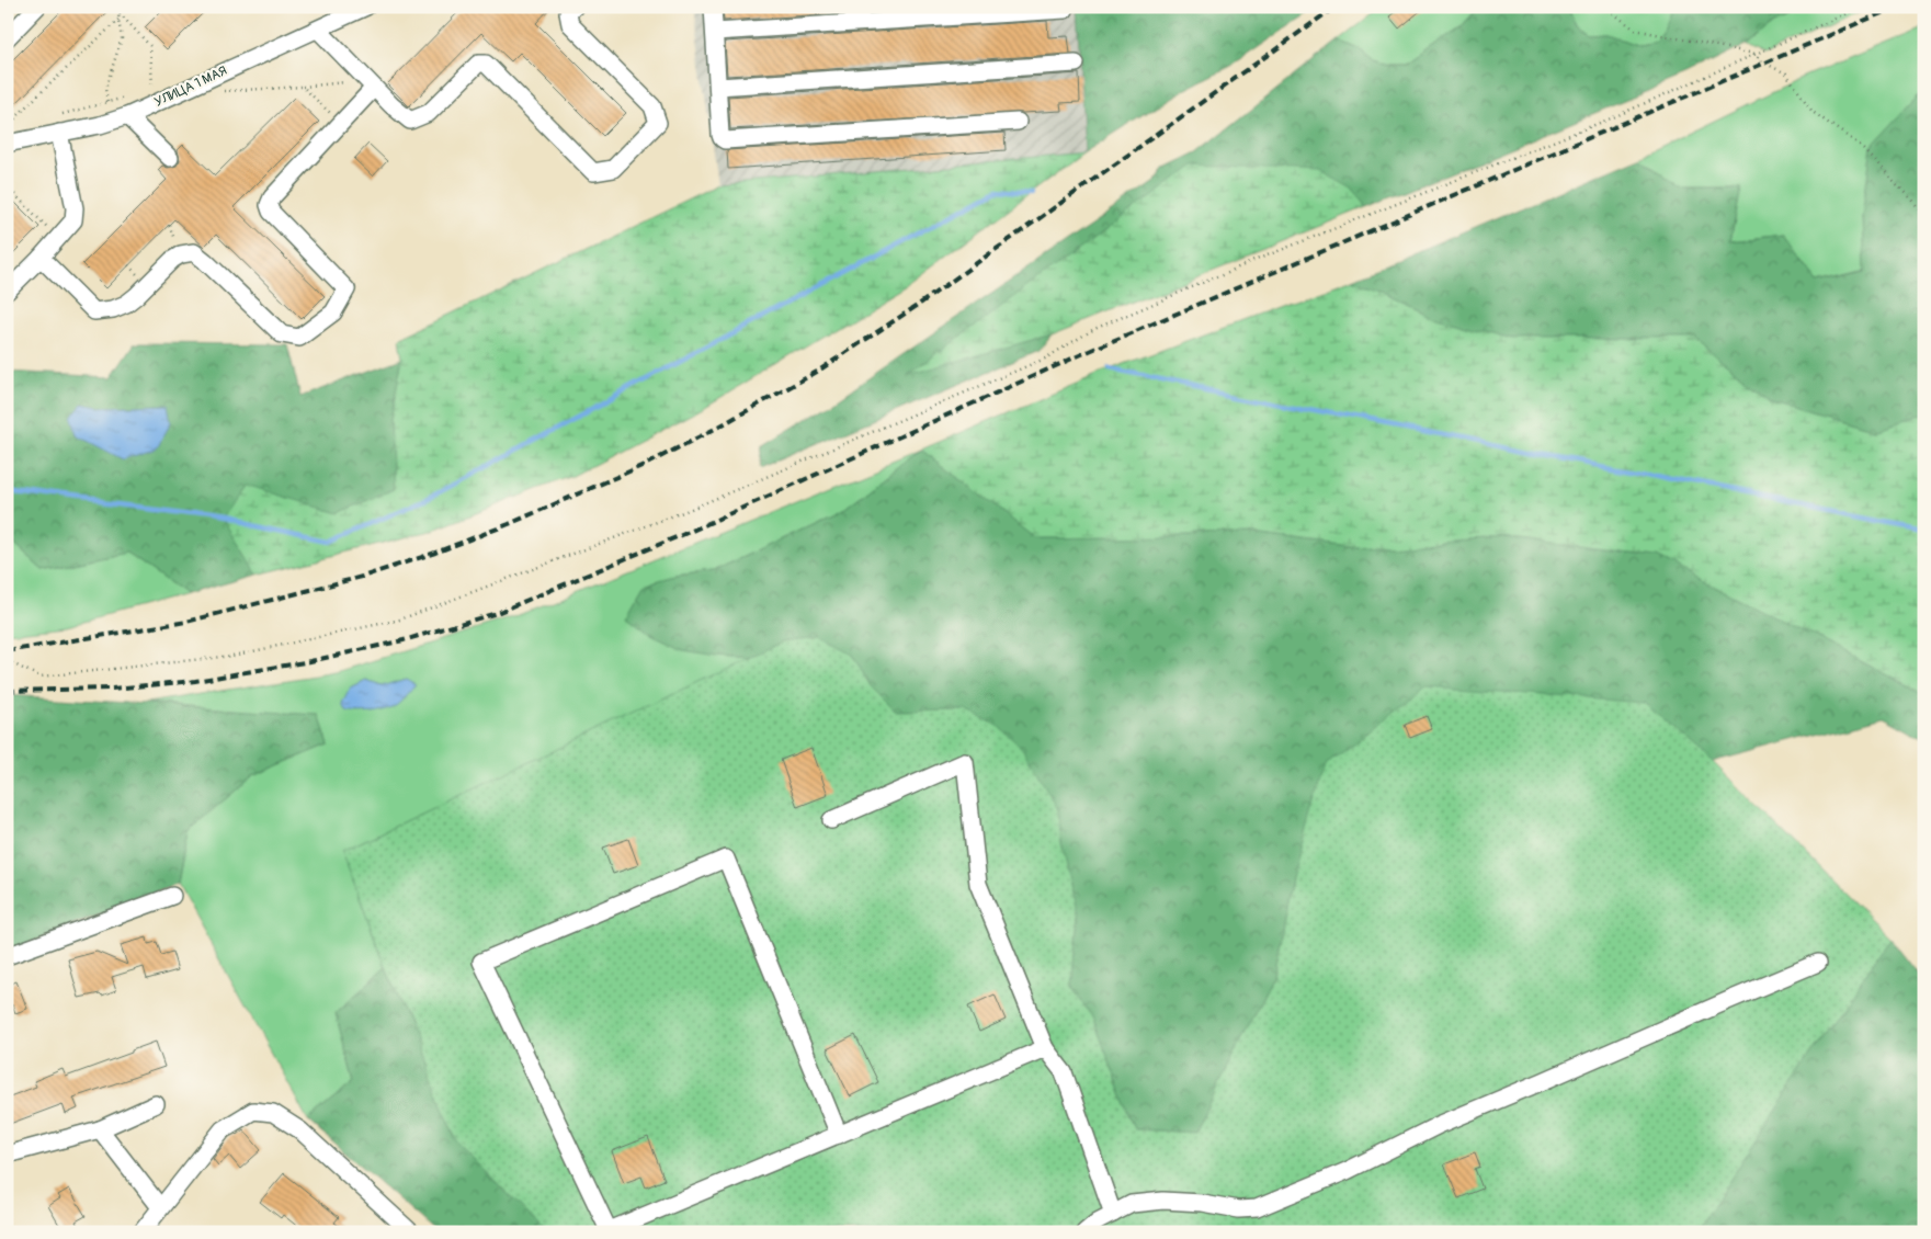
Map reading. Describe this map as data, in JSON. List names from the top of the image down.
{
  "streets": {
    "street": ["УЛИЦА 1 МАЯ"]
  }
}
